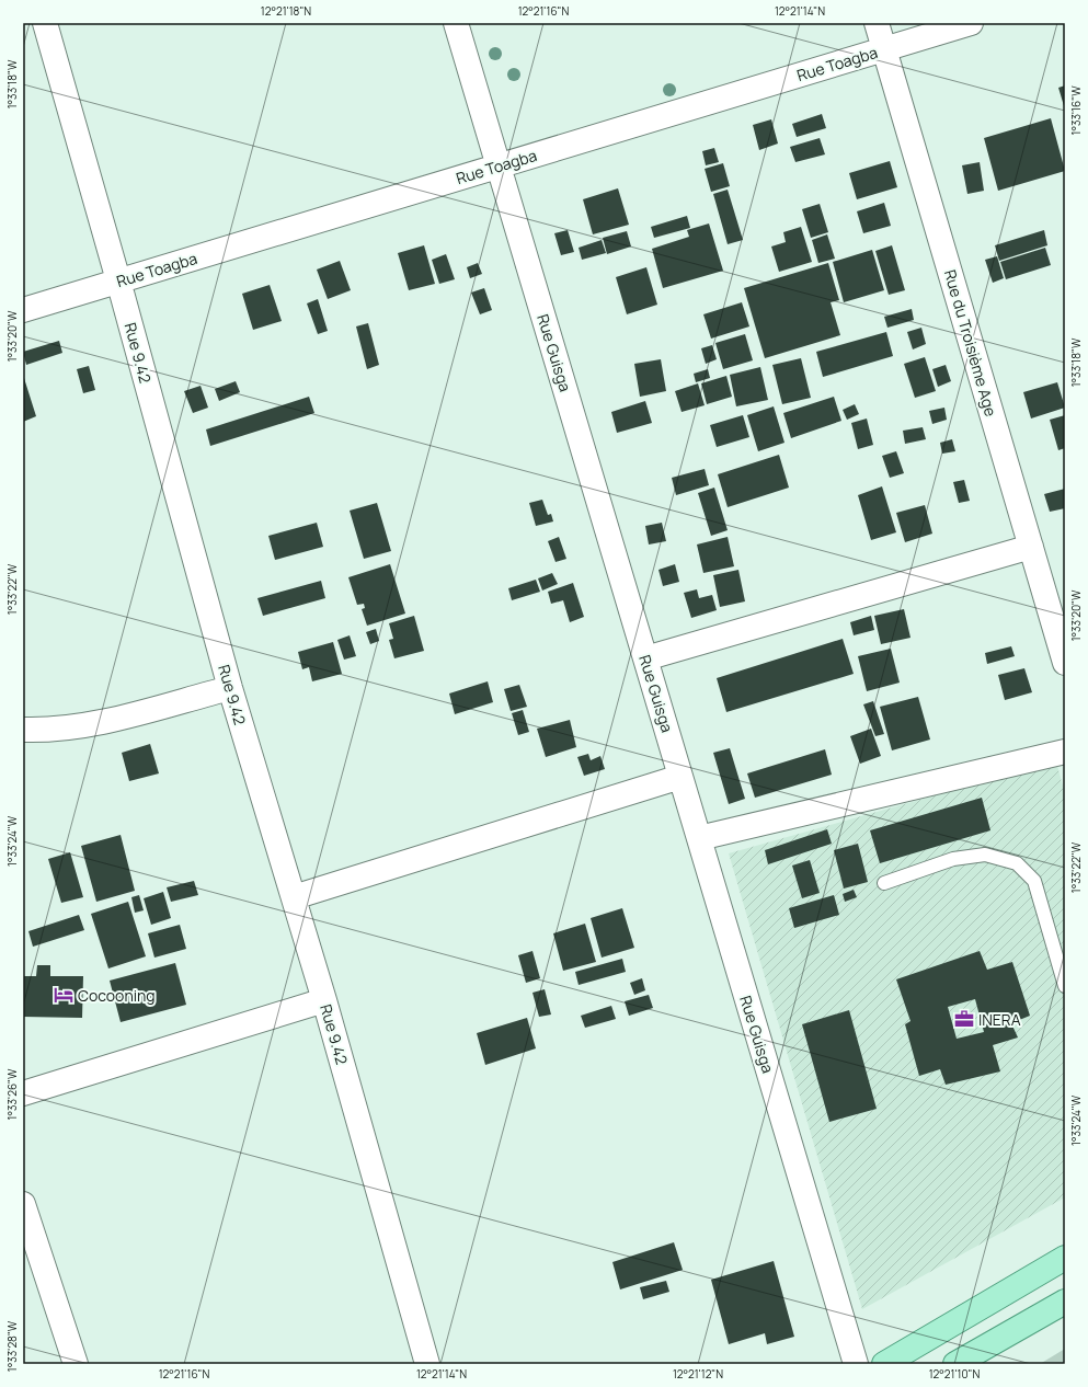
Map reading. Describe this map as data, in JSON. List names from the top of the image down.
{
  "streets": {
    "street": [
      "Rue Toagba",
      "Rue du Troisième Age",
      "Rue 9.42",
      "Rue Guisga"
    ]
  },
  "crossings": [
    ["Rue Toagba", "Rue du Troisième Age"],
    ["Rue Toagba", "Rue 9.42"],
    ["Rue Toagba", "Rue Guisga"]
  ],
  "places": {
    "hotel": ["Cocooning"],
    "office": ["INERA"]
  },
  "coordinates": [
    "12°21'18\"N",
    "12°21'16\"N",
    "12°21'14\"N",
    "1°33'18\"W",
    "1°33'16\"W",
    "1°33'20\"W",
    "1°33'22\"W",
    "1°33'24\"W",
    "1°33'26\"W",
    "1°33'28\"W",
    "12°21'12\"N",
    "12°21'10\"N"
  ]
}
